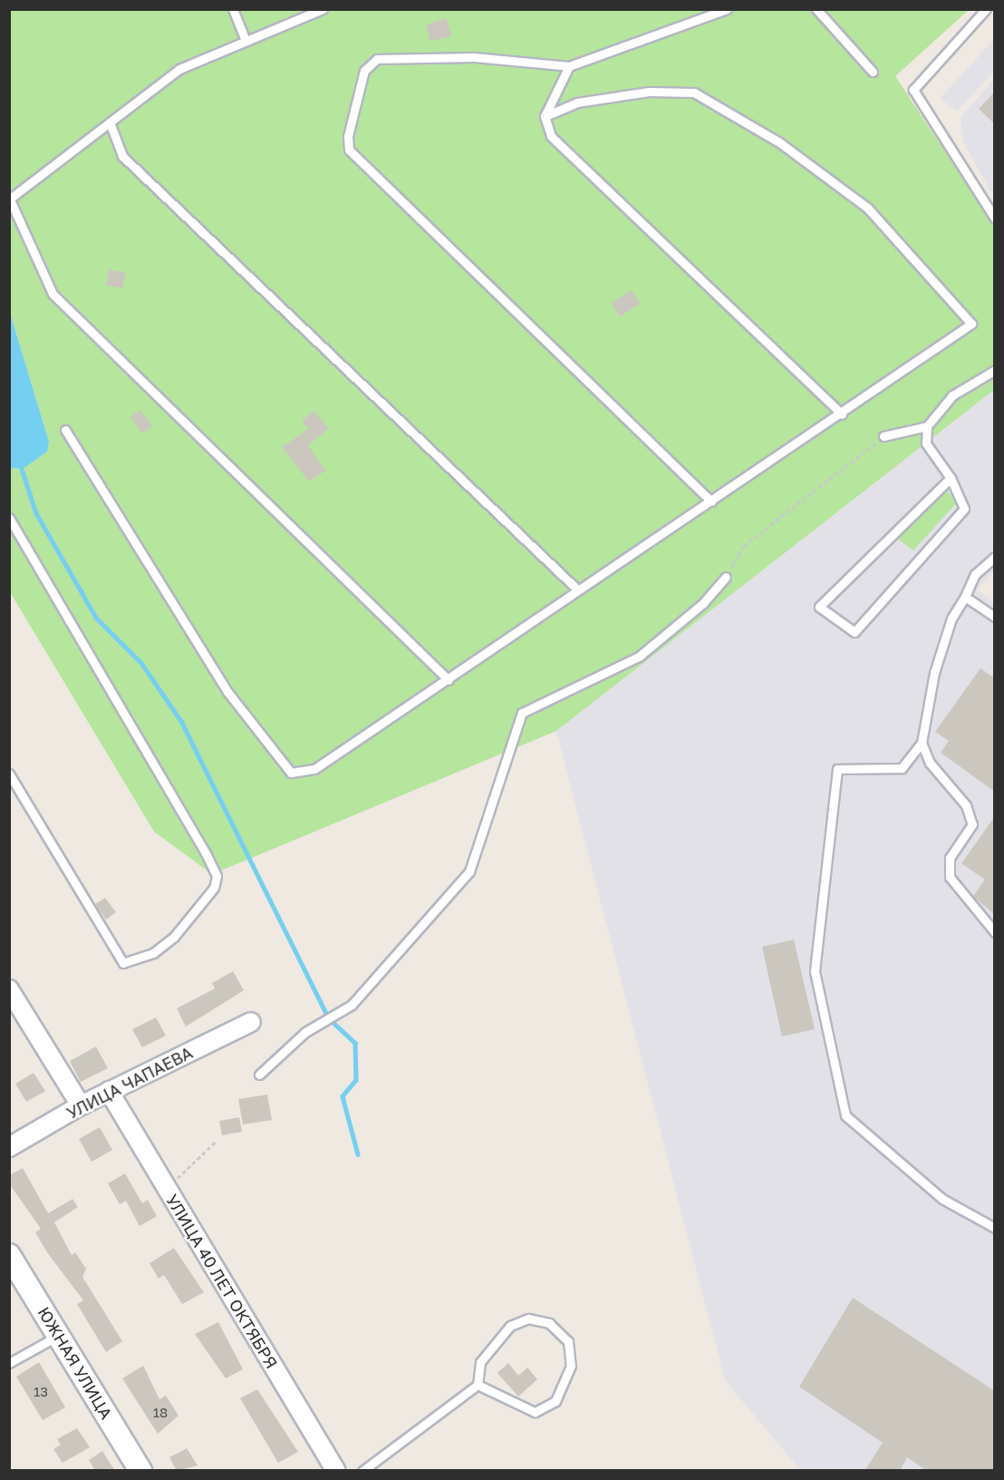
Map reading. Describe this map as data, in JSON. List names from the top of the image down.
{
  "streets": {
    "street": ["УЛИЦА ЧАПАЕВА", "УЛИЦА 40 ЛЕТ ОКТЯБРЯ", "ЮЖНАЯ УЛИЦА"]
  },
  "crossings": [
    ["УЛИЦА ЧАПАЕВА", "УЛИЦА 40 ЛЕТ ОКТЯБРЯ"]
  ],
  "house_numbers": ["13", "18"]
}
